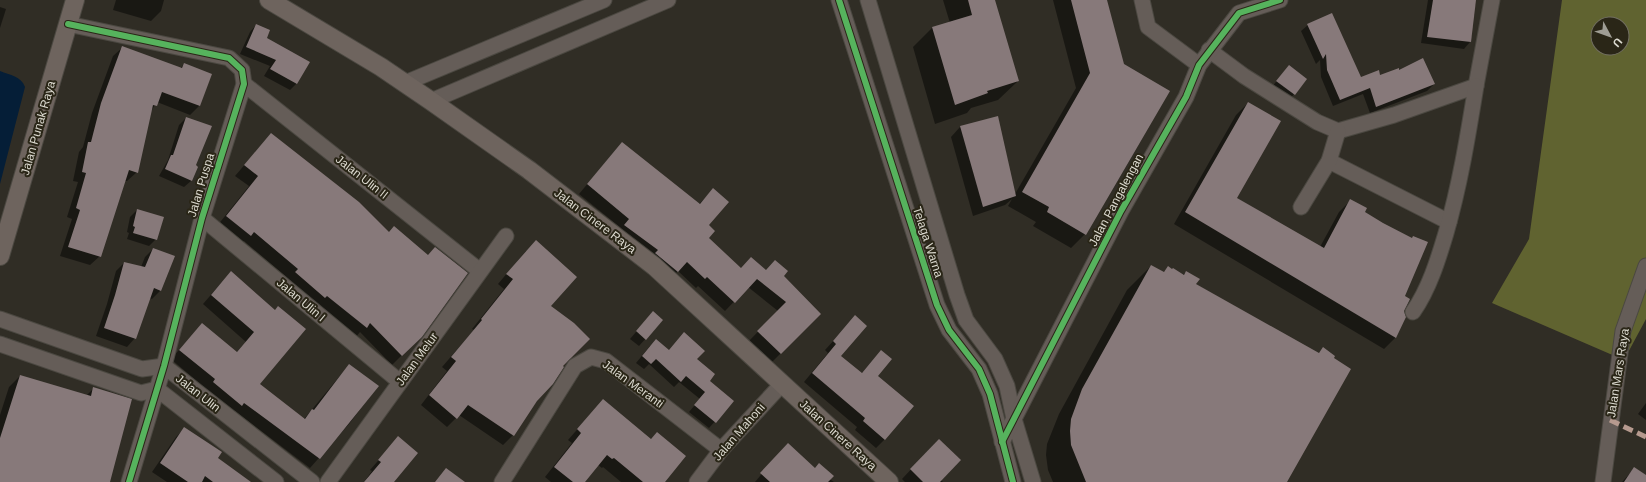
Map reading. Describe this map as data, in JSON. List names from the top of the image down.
{
  "streets": {
    "main road": ["Jalan Punak Raya", "Jalan Cinere Raya"],
    "street": [
      "Jalan Ulin II",
      "Jalan Puspa",
      "Jalan Pangalengan",
      "Telaga Warna",
      "Jalan Ulin I",
      "Jalan Melur",
      "Jalan Mars Raya",
      "Jalan Meranti",
      "Jalan Ulin",
      "Jalan Mahoni"
    ]
  },
  "crossings": [
    ["Jalan Ulin II", "Jalan Puspa"],
    ["Jalan Ulin II", "Jalan Melur"],
    ["Jalan Puspa", "Jalan Ulin I"],
    ["Jalan Puspa", "Jalan Ulin"],
    ["Jalan Pangalengan", "Telaga Warna"],
    ["Jalan Cinere Raya", "Jalan Mahoni"],
    ["Jalan Ulin I", "Jalan Melur"],
    ["Jalan Meranti", "Jalan Mahoni"]
  ],
  "north": "bottom right"
}
